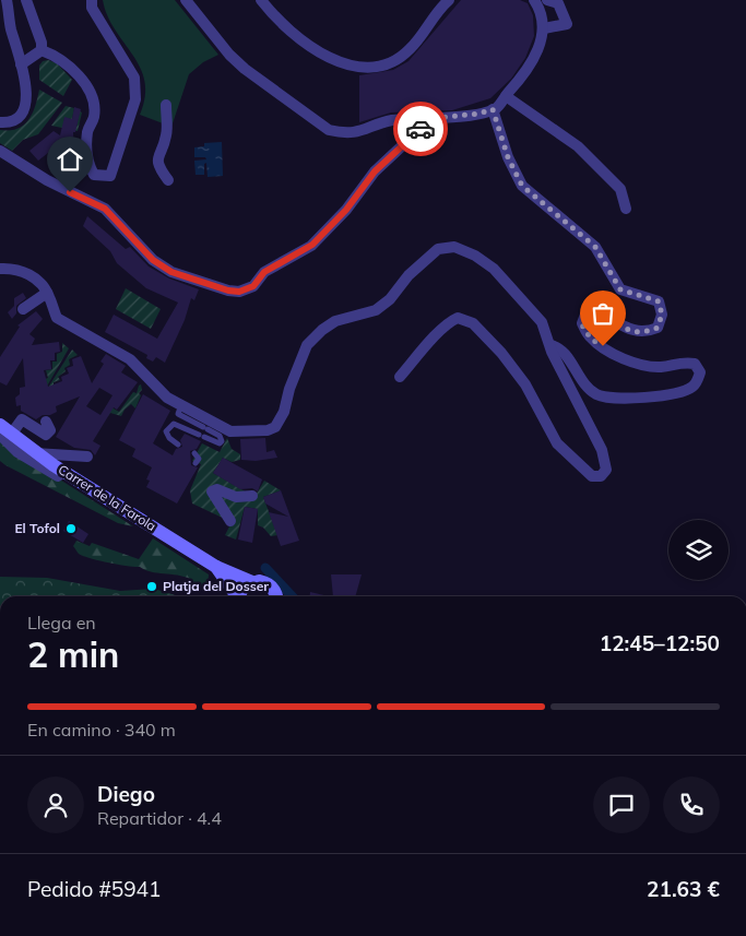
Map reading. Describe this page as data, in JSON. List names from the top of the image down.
{
  "streets": {
    "street": ["Carrer de la Farola"]
  },
  "places": ["El Tofol", "Platja del Dosser"],
  "page": {
    "heading": ["2 min", "Llega en", "12:45–12:50"],
    "panel": [
      "Diego",
      "Repartidor · 4.4",
      "Pedido #5941",
      "21.63 €"
    ],
    "bar": "En camino · 340 m"
  }
}
